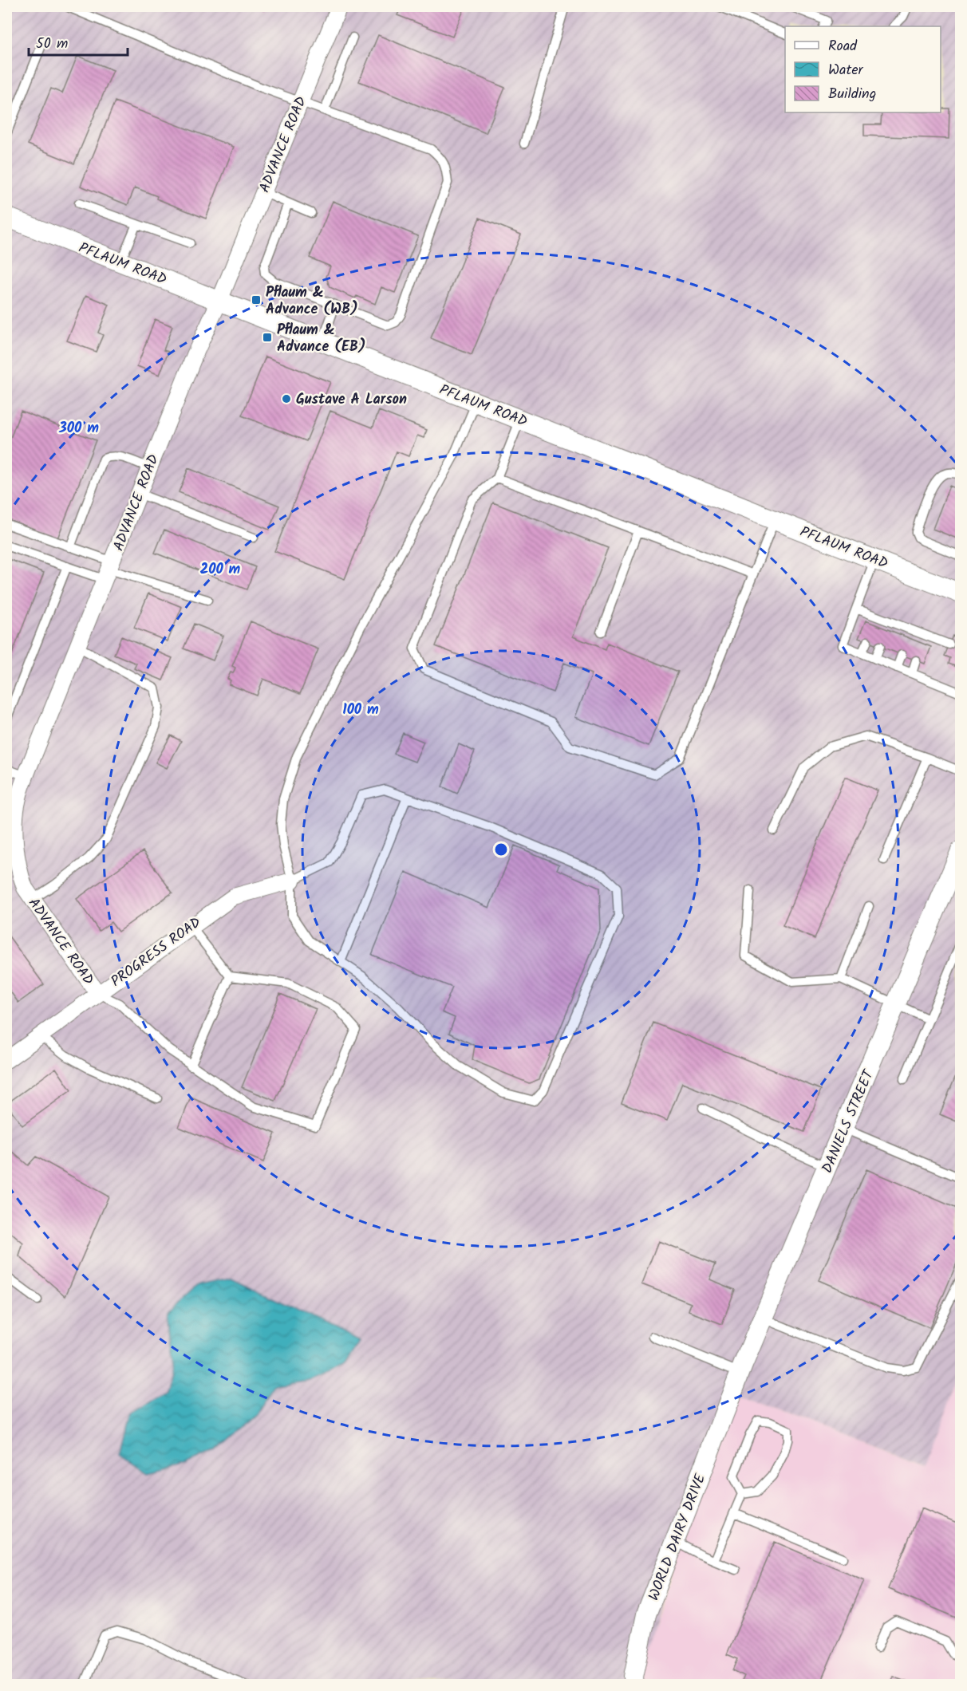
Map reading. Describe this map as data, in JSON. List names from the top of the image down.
{
  "streets": {
    "street": [
      "ADVANCE ROAD",
      "PFLAUM ROAD",
      "PROGRESS ROAD",
      "DANIELS STREET",
      "WORLD DAIRY DRIVE"
    ]
  },
  "crossings": [
    ["ADVANCE ROAD", "PFLAUM ROAD"],
    ["ADVANCE ROAD", "PROGRESS ROAD"],
    ["DANIELS STREET", "WORLD DAIRY DRIVE"]
  ],
  "places": {
    "transit": ["Pflaum & Advance (WB)", "Pflaum & Advance (EB)"],
    "other": ["Gustave A Larson"]
  },
  "legend": ["Road", "Water", "Building"],
  "scale_bar": "50 m",
  "rings": ["300 m", "200 m", "100 m"]
}
